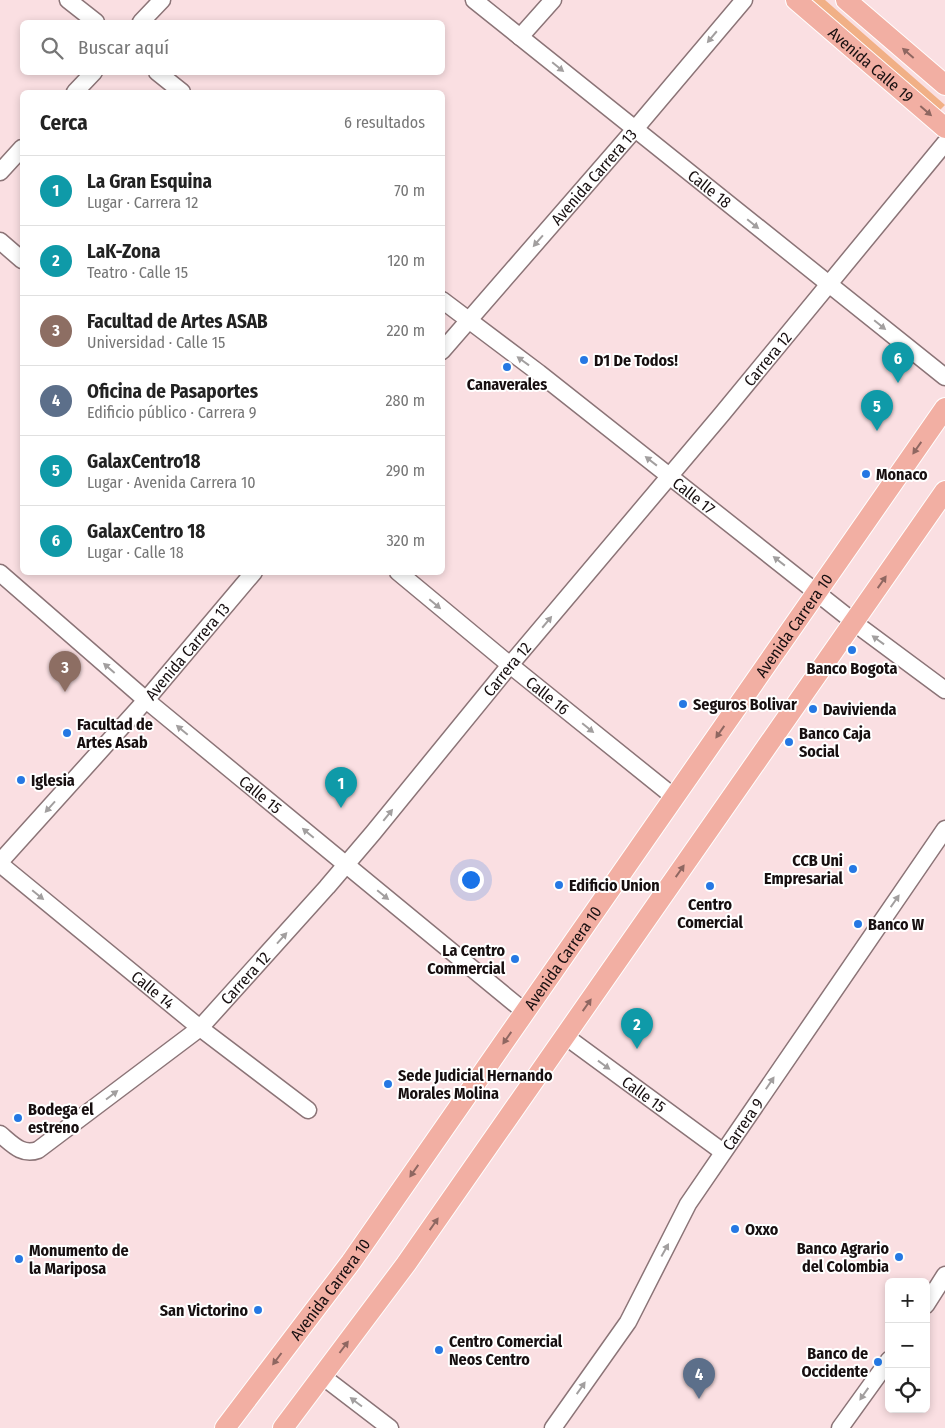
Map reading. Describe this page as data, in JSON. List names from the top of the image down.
{
  "streets": {
    "main road": ["Avenida Calle 19", "Avenida Carrera 10"],
    "street": [
      "Avenida Carrera 13",
      "Calle 18",
      "Carrera 12",
      "Calle 17",
      "Calle 16",
      "Calle 15",
      "Calle 14",
      "Carrera 9"
    ]
  },
  "crossings": [
    ["Avenida Carrera 13", "Calle 18"],
    ["Avenida Carrera 13", "Calle 17"],
    ["Avenida Carrera 13", "Calle 15"],
    ["Avenida Carrera 13", "Calle 14"],
    ["Calle 18", "Carrera 12"],
    ["Carrera 12", "Calle 17"],
    ["Carrera 12", "Calle 16"],
    ["Carrera 12", "Calle 15"],
    ["Carrera 12", "Calle 14"],
    ["Calle 17", "Avenida Carrera 10"],
    ["Avenida Carrera 10", "Calle 16"],
    ["Avenida Carrera 10", "Calle 15"],
    ["Calle 15", "Carrera 9"]
  ],
  "one_way": [
    "Avenida Carrera 13",
    "Calle 18",
    "Carrera 12",
    "Calle 17",
    "Calle 16",
    "Calle 14",
    "Carrera 9"
  ],
  "places": [
    "D1 De Todos!",
    "Canaverales",
    "Monaco",
    "Banco Bogota",
    "Seguros Bolivar",
    "Davivienda",
    "Facultad de Artes Asab",
    "Banco Caja Social",
    "Iglesia",
    "CCB Uni Empresarial",
    "Edificio Union",
    "Centro Comercial",
    "Banco W",
    "La Centro Commercial",
    "Sede Judicial Hernando Morales Molina",
    "Bodega el estreno",
    "Oxxo",
    "Banco Agrario del Colombia",
    "Monumento de la Mariposa",
    "San Victorino",
    "Centro Comercial Neos Centro",
    "Banco de Occidente"
  ],
  "page": {
    "search": "Buscar aquí",
    "heading": ["Cerca", "6 resultados"],
    "list": [
      {
        "mark": "1",
        "name": "La Gran Esquina",
        "note": "Lugar · Carrera 12",
        "value": "70 m"
      },
      {
        "mark": "2",
        "name": "LaK-Zona",
        "note": "Teatro · Calle 15",
        "value": "120 m"
      },
      {
        "mark": "3",
        "name": "Facultad de Artes ASAB",
        "note": "Universidad · Calle 15",
        "value": "220 m"
      },
      {
        "mark": "4",
        "name": "Oficina de Pasaportes",
        "note": "Edificio público · Carrera 9",
        "value": "280 m"
      },
      {
        "mark": "5",
        "name": "GalaxCentro18",
        "note": "Lugar · Avenida Carrera 10",
        "value": "290 m"
      },
      {
        "mark": "6",
        "name": "GalaxCentro 18",
        "note": "Lugar · Calle 18",
        "value": "320 m"
      }
    ],
    "pins": [
      "6",
      "5",
      "3",
      "1",
      "2",
      "4"
    ],
    "map_buttons": ["+", "−"]
  }
}
